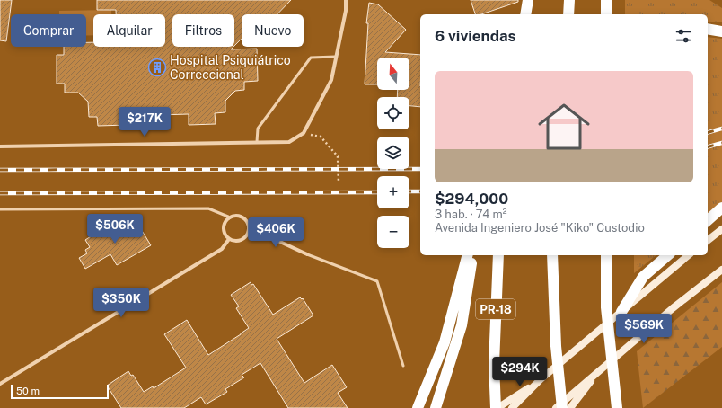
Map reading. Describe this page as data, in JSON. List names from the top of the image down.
{
  "streets": {
    "highway": ["PR-18"]
  },
  "places": {
    "building": ["Hospital Psiquiátrico Correccional"]
  },
  "scale_bar": "50 m",
  "north": "top",
  "page": {
    "chip": [
      "Comprar",
      "Alquilar",
      "Filtros",
      "Nuevo"
    ],
    "heading": "6 viviendas",
    "map_buttons": ["+", "−"],
    "list": [
      {
        "name": "$294,000",
        "note": "3 hab. · 74 m² · Avenida Ingeniero José \"Kiko\" Custodio"
      }
    ],
    "price": [
      "$217K",
      "$506K",
      "$406K",
      "$350K",
      "$569K",
      "$294K"
    ],
    "scale": "50 m"
  }
}
